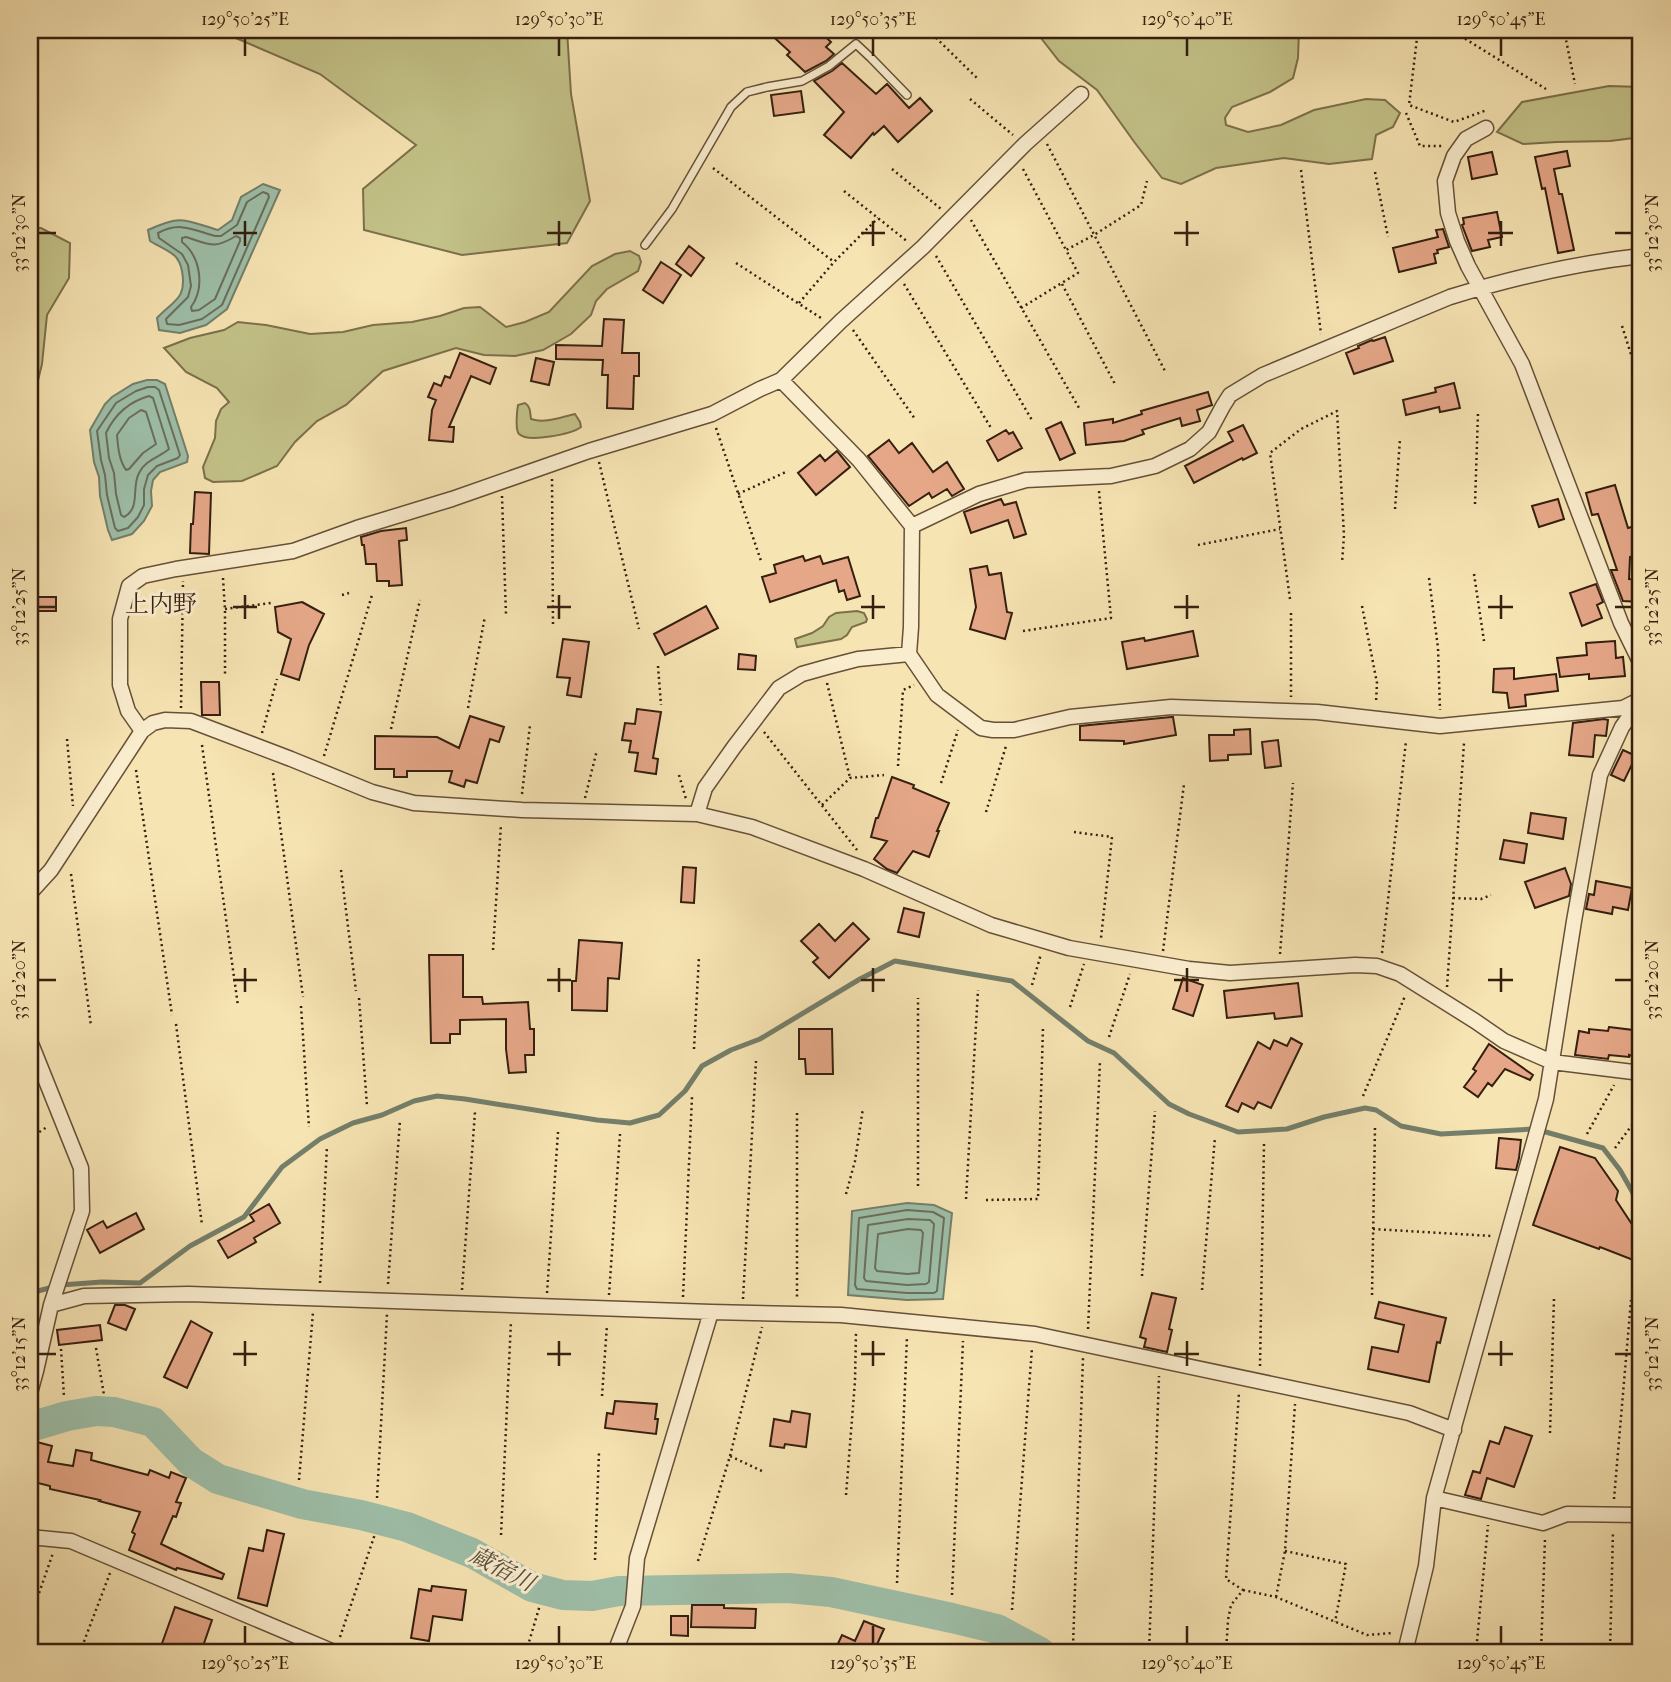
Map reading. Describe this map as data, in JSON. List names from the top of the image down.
{
  "districts": ["上内野"],
  "water": ["蔵宿川"],
  "coordinates": [
    "129°50'25\"E",
    "129°50'30\"E",
    "129°50'35\"E",
    "129°50'40\"E",
    "129°50'45\"E",
    "33°12'30\"N",
    "33°12'25\"N",
    "33°12'20\"N",
    "33°12'15\"N"
  ]
}
